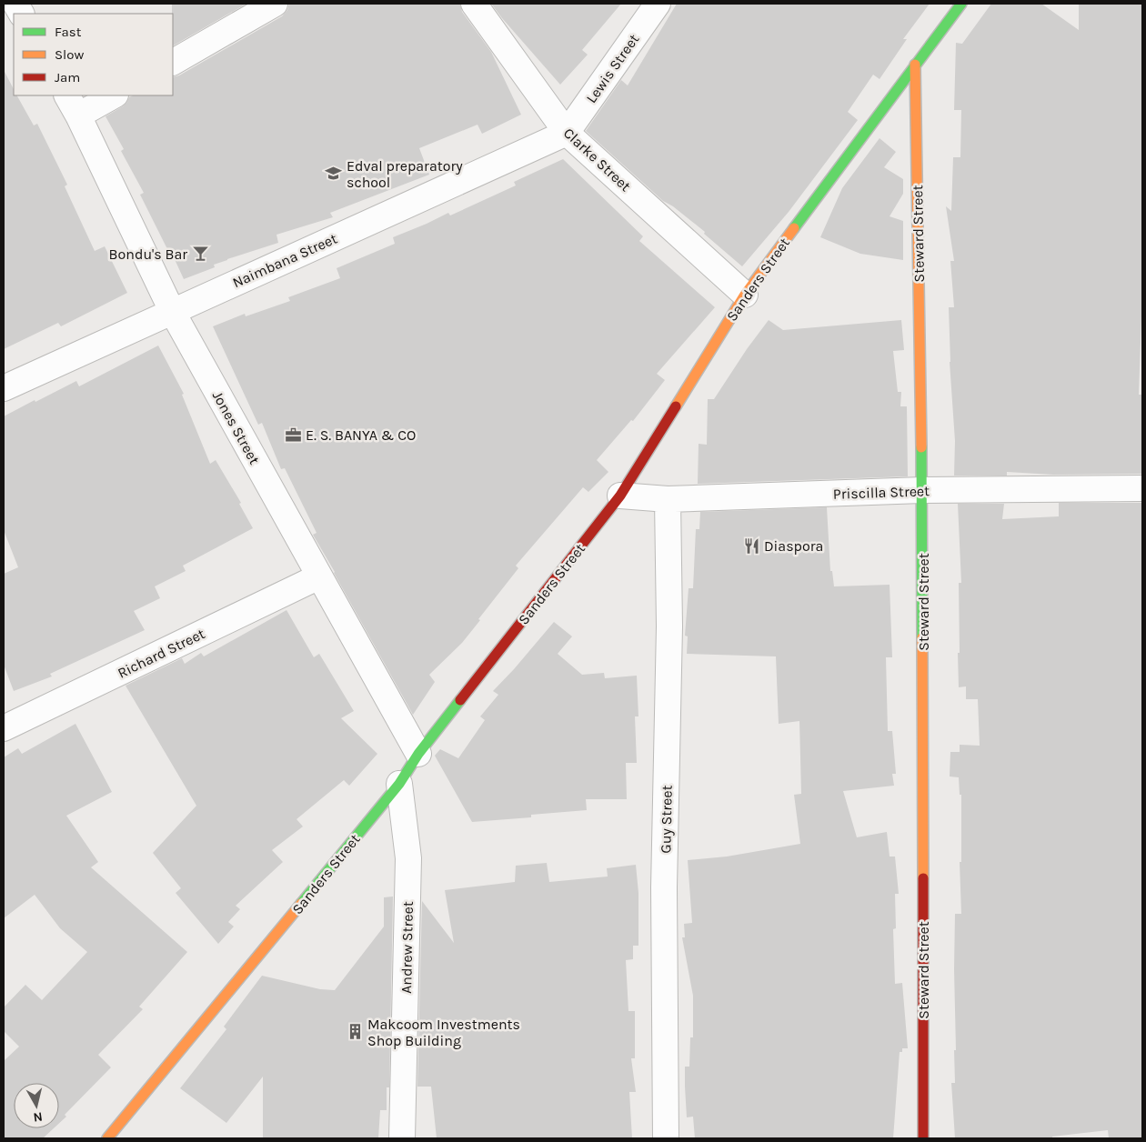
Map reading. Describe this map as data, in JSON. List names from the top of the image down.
{
  "streets": {
    "main road": ["Steward Street", "Sanders Street"],
    "street": [
      "Lewis Street",
      "Clarke Street",
      "Naimbana Street",
      "Jones Street",
      "Priscilla Street",
      "Richard Street",
      "Guy Street",
      "Andrew Street"
    ]
  },
  "crossings": [
    ["Lewis Street", "Clarke Street"],
    ["Lewis Street", "Naimbana Street"],
    ["Clarke Street", "Naimbana Street"],
    ["Clarke Street", "Sanders Street"],
    ["Steward Street", "Sanders Street"],
    ["Steward Street", "Priscilla Street"],
    ["Naimbana Street", "Jones Street"],
    ["Sanders Street", "Jones Street"],
    ["Sanders Street", "Priscilla Street"],
    ["Sanders Street", "Andrew Street"],
    ["Jones Street", "Richard Street"],
    ["Priscilla Street", "Guy Street"]
  ],
  "places": {
    "school or university": ["Edval preparatory school"],
    "bar": ["Bondu's Bar"],
    "office": ["E. S. BANYA & CO"],
    "restaurant": ["Diaspora"],
    "building": ["Makcoom Investments Shop Building"]
  },
  "legend": ["Fast", "Slow", "Jam"],
  "north": "bottom"
}
